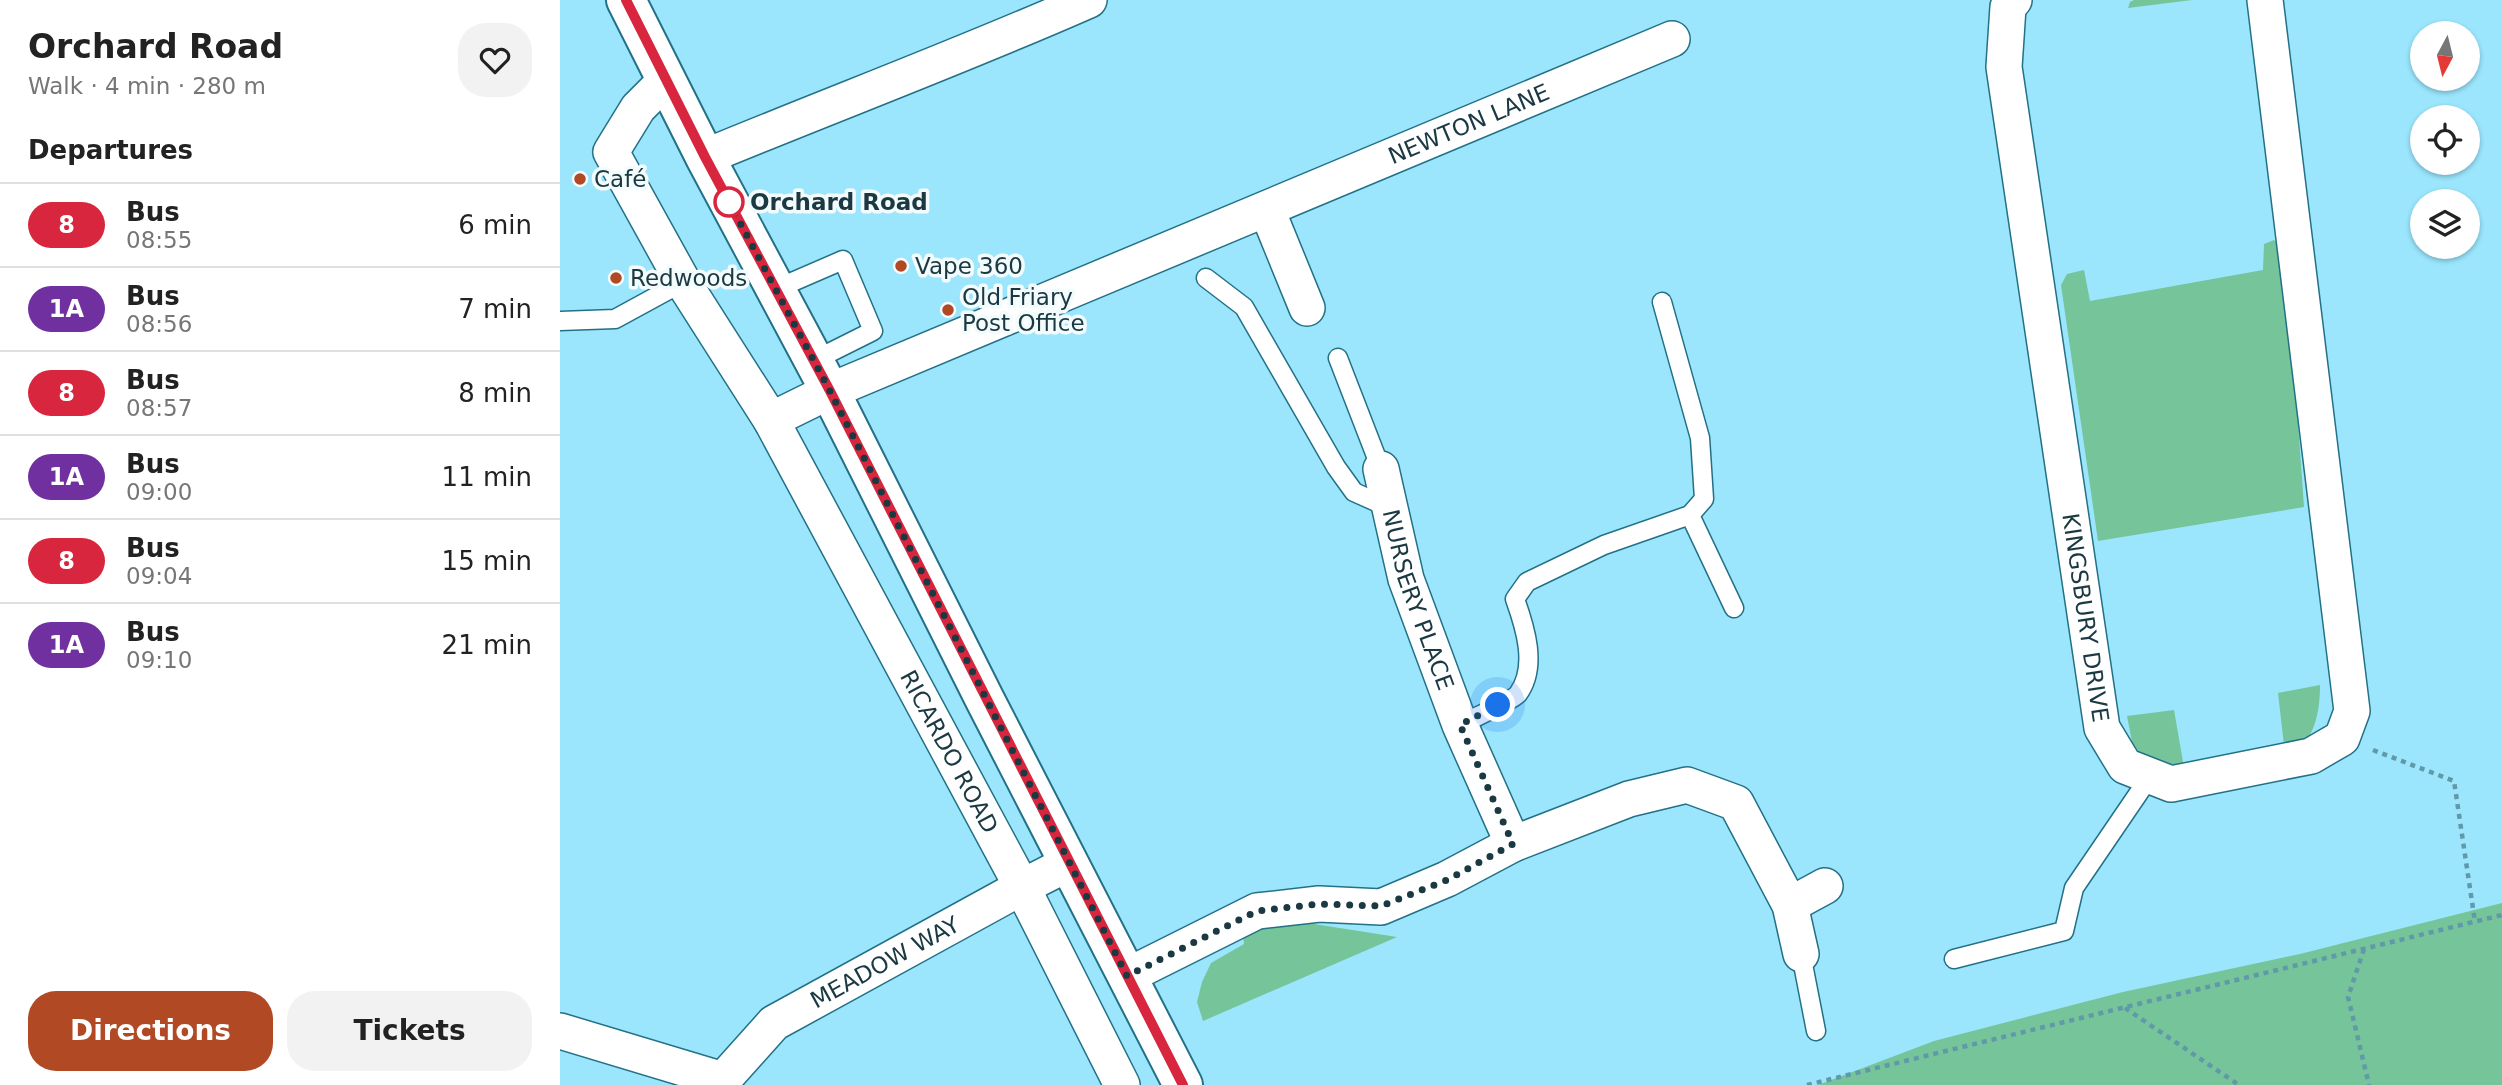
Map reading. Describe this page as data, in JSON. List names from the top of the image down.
{
  "streets": {
    "street": [
      "NEWTON LANE",
      "NURSERY PLACE",
      "KINGSBURY DRIVE",
      "RICARDO ROAD",
      "MEADOW WAY"
    ]
  },
  "crossings": [
    ["RICARDO ROAD", "MEADOW WAY"]
  ],
  "places": [
    "Café",
    "Orchard Road",
    "Vape 360",
    "Redwoods",
    "Old Friary Post Office"
  ],
  "lines": ["bus line 8"],
  "north": "bottom",
  "page": {
    "heading": [
      ["Orchard Road", "Walk · 4 min · 280 m"],
      "Departures"
    ],
    "list": [
      {
        "mark": "8",
        "name": "Bus",
        "note": "08:55",
        "value": "6 min"
      },
      {
        "mark": "1A",
        "name": "Bus",
        "note": "08:56",
        "value": "7 min"
      },
      {
        "mark": "8",
        "name": "Bus",
        "note": "08:57",
        "value": "8 min"
      },
      {
        "mark": "1A",
        "name": "Bus",
        "note": "09:00",
        "value": "11 min"
      },
      {
        "mark": "8",
        "name": "Bus",
        "note": "09:04",
        "value": "15 min"
      },
      {
        "mark": "1A",
        "name": "Bus",
        "note": "09:10",
        "value": "21 min"
      }
    ],
    "buttons": ["Directions", "Tickets"]
  }
}
